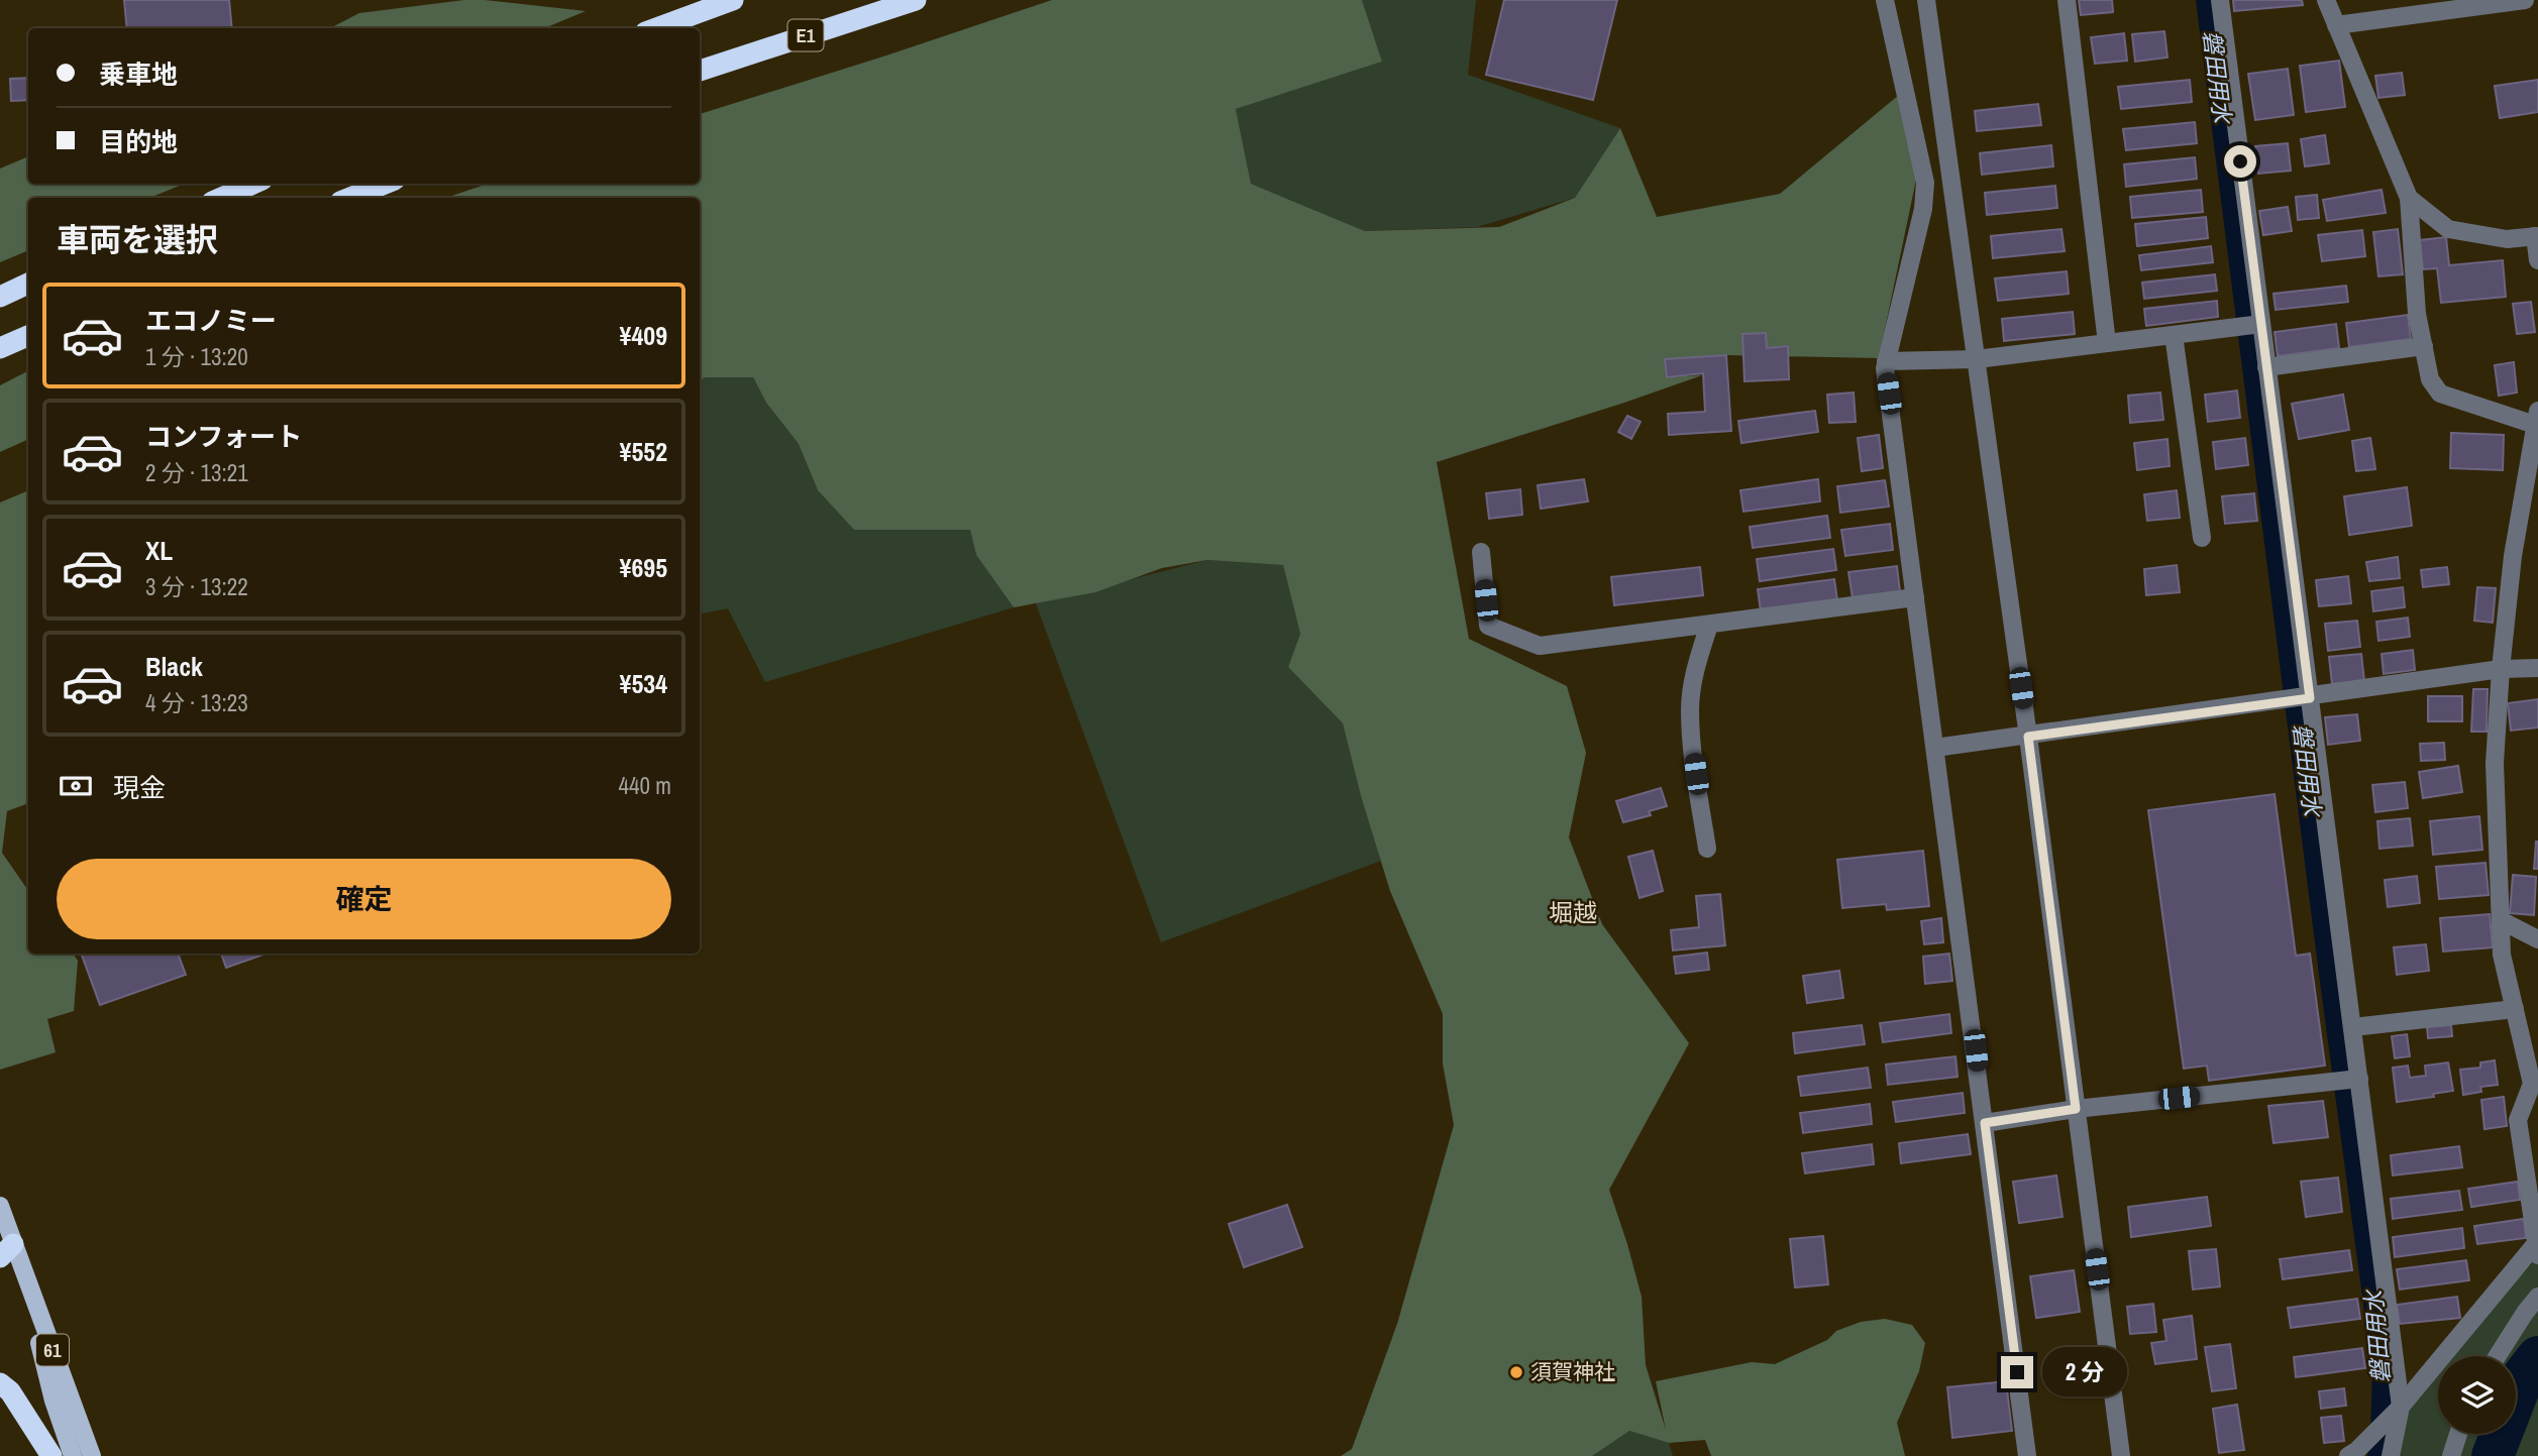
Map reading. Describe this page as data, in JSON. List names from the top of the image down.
{
  "streets": {
    "highway": ["E1"],
    "main road": ["61"]
  },
  "districts": ["堀越"],
  "water": ["磐田用水"],
  "places": ["須賀神社"],
  "page": {
    "banner": ["乗車地", "目的地"],
    "heading": "車両を選択",
    "list": [
      {
        "name": "エコノミー",
        "note": "1 分 · 13:20",
        "value": "¥409"
      },
      {
        "name": "コンフォート",
        "note": "2 分 · 13:21",
        "value": "¥552"
      },
      {
        "name": "XL",
        "note": "3 分 · 13:22",
        "value": "¥695"
      },
      {
        "name": "Black",
        "note": "4 分 · 13:23",
        "value": "¥534"
      }
    ],
    "pay": ["現金", "440 m"],
    "buttons": "確定",
    "bubble": "2 分"
  }
}
